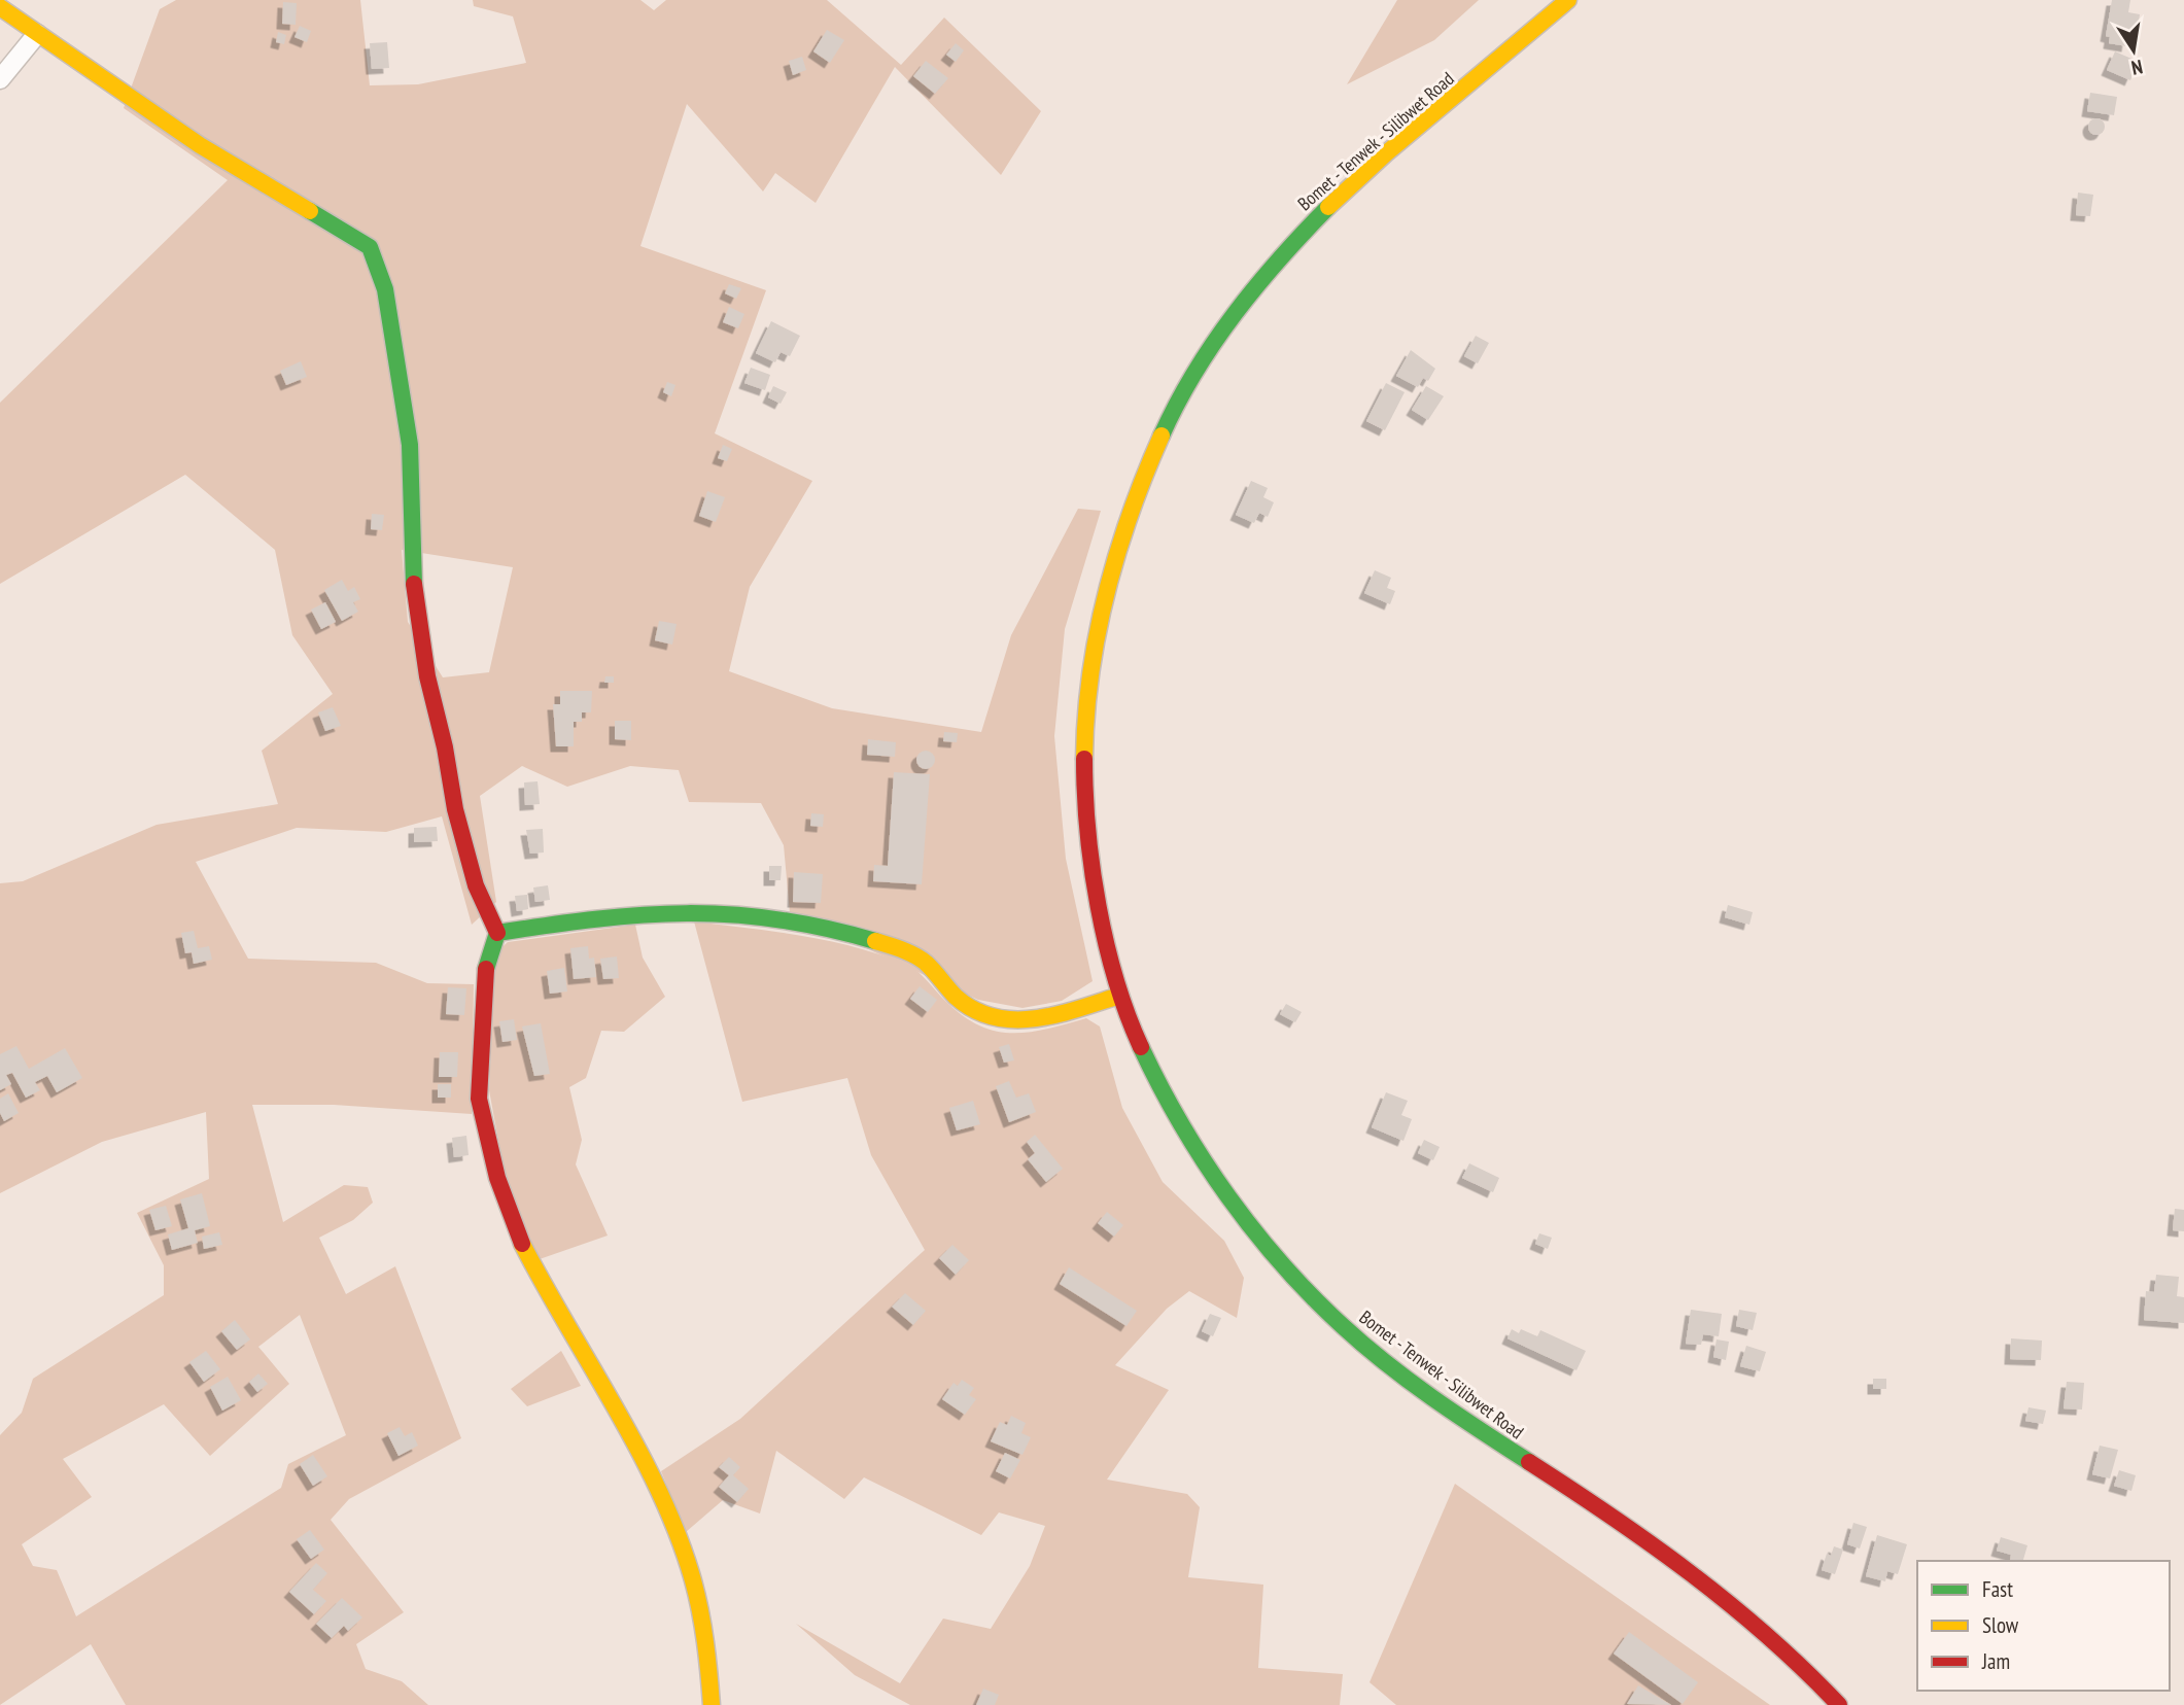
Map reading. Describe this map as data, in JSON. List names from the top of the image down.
{
  "streets": {
    "street": ["Bomet - Tenwek - Silibwet Road"]
  },
  "legend": ["Fast", "Slow", "Jam"],
  "north": "bottom"
}
